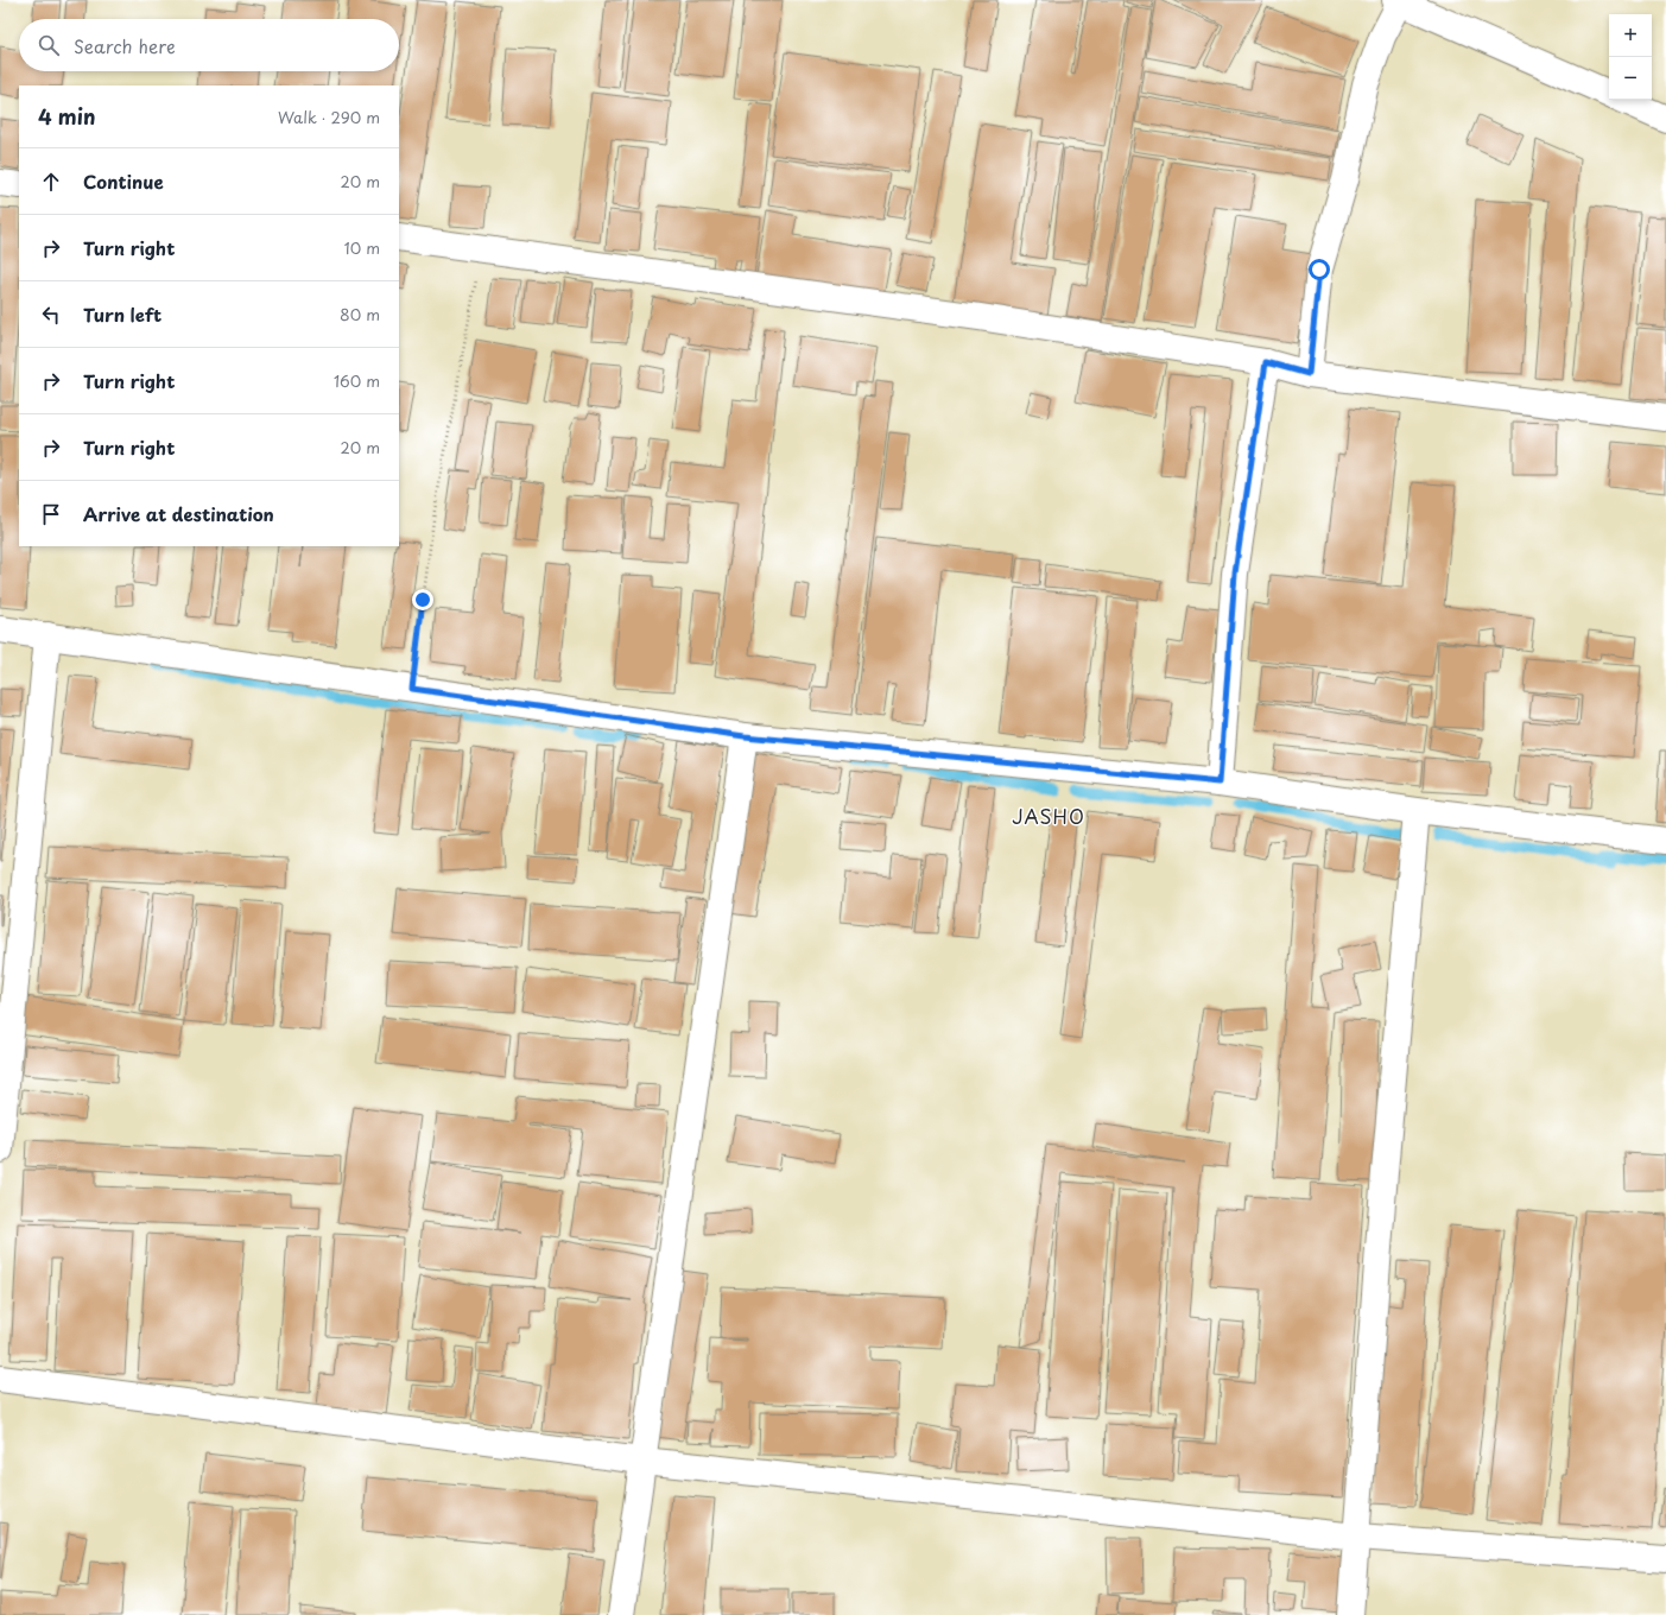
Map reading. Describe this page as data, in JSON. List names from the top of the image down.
{
  "districts": ["JASHO"],
  "page": {
    "map_buttons": ["+", "−"],
    "search": "Search here",
    "heading": ["4 min", "Walk · 290 m"],
    "list": [
      ["Continue", "20 m"],
      ["Turn right", "10 m"],
      ["Turn left", "80 m"],
      ["Turn right", "160 m"],
      ["Turn right", "20 m"],
      "Arrive at destination"
    ]
  }
}
